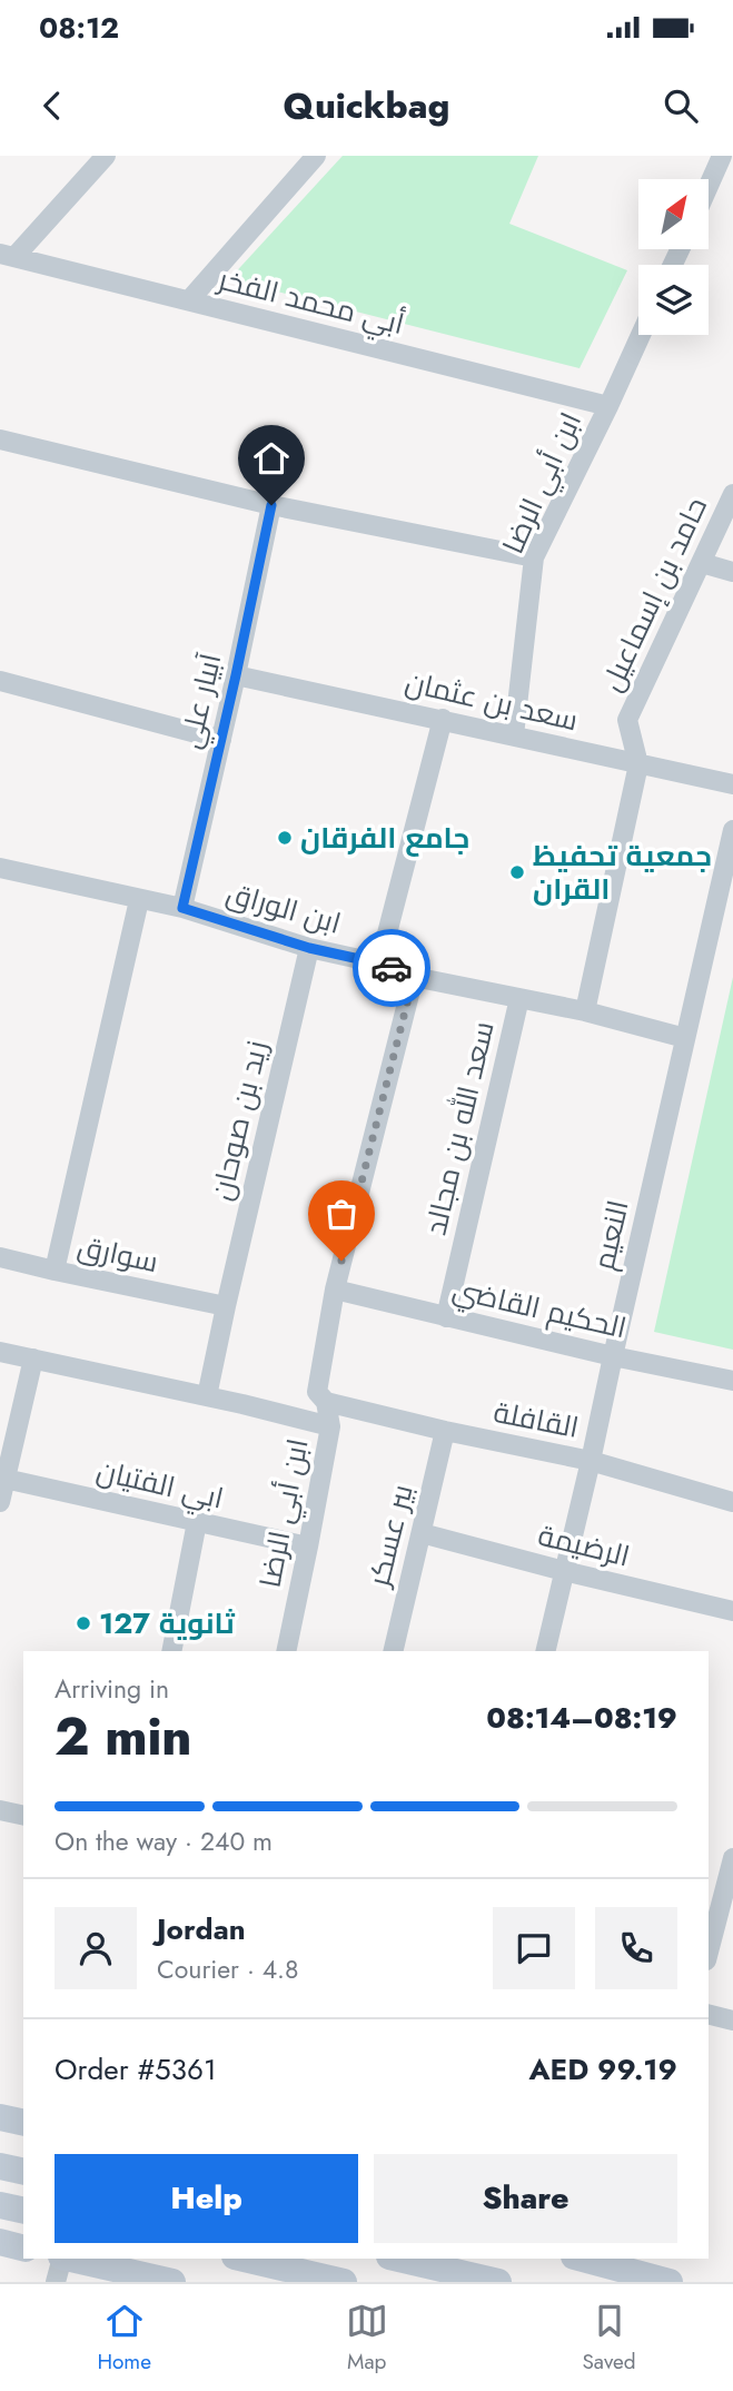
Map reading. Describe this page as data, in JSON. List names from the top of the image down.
{
  "streets": {
    "street": [
      "أبي محمد الفخر",
      "ابن أبي الرضا",
      "حامد بن إسماعيل",
      "آبيار علي",
      "سعد بن عثمان",
      "ابن الوراق",
      "زيد بن صوحان",
      "سعد الله بن مجالد",
      "النعيم",
      "سوارق",
      "الحكيم القاضي",
      "القافلة",
      "ابي الفتيان",
      "بير عسكر",
      "الرضيمة"
    ]
  },
  "crossings": [
    ["أبي محمد الفخر", "ابن أبي الرضا"],
    ["ابن أبي الرضا", "سعد بن عثمان"],
    ["ابن أبي الرضا", "ابن الوراق"],
    ["ابن أبي الرضا", "الحكيم القاضي"],
    ["ابن أبي الرضا", "القافلة"],
    ["ابن أبي الرضا", "ابي الفتيان"],
    ["حامد بن إسماعيل", "سعد بن عثمان"],
    ["آبيار علي", "سعد بن عثمان"],
    ["آبيار علي", "ابن الوراق"],
    ["ابن الوراق", "زيد بن صوحان"],
    ["ابن الوراق", "سعد الله بن مجالد"],
    ["ابن الوراق", "النعيم"],
    ["زيد بن صوحان", "سوارق"],
    ["سعد الله بن مجالد", "الحكيم القاضي"],
    ["النعيم", "الحكيم القاضي"],
    ["النعيم", "القافلة"],
    ["النعيم", "الرضيمة"],
    ["القافلة", "بير عسكر"],
    ["بير عسكر", "الرضيمة"]
  ],
  "places": ["جامع الفرقان", "جمعية تحفيظ القران", "ثانوية 127"],
  "north": "top right",
  "page": {
    "status": "08:12",
    "header": "Quickbag",
    "heading": ["2 min", "Arriving in", "08:14–08:19"],
    "panel": [
      "Jordan",
      "Courier · 4.8",
      "Order #5361",
      "AED 99.19"
    ],
    "bar": "On the way · 240 m",
    "buttons": ["Help", "Share"],
    "tabs": ["Home", "Map", "Saved"]
  }
}
